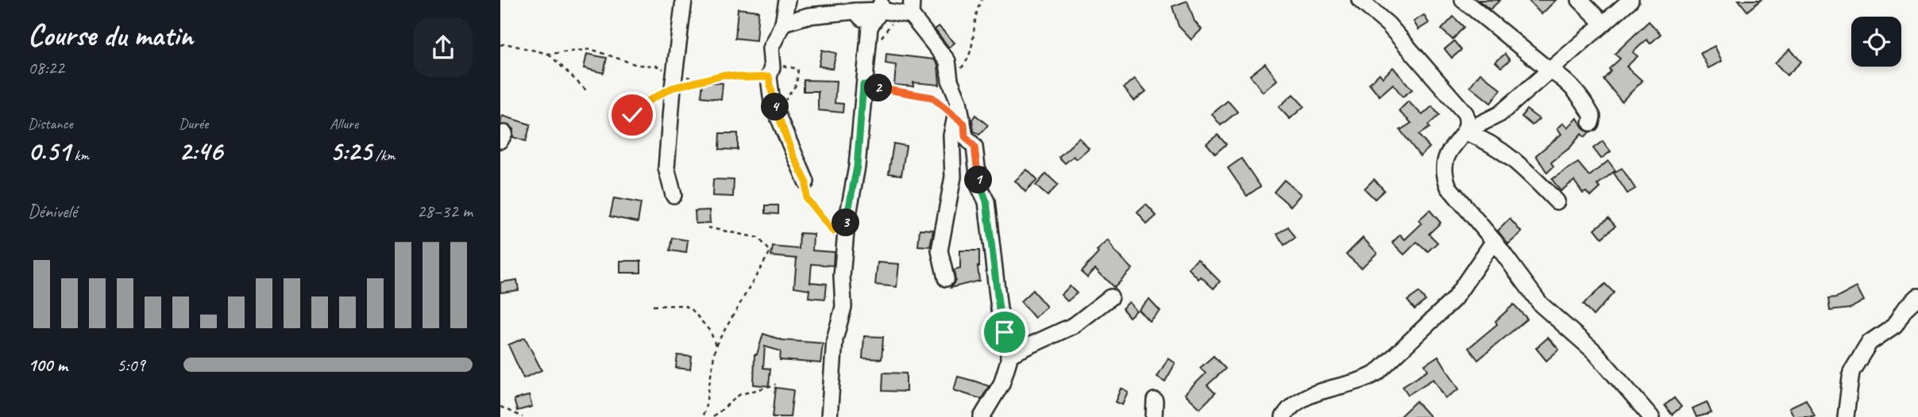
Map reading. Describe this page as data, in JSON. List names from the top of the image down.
{
  "page": {
    "heading": ["Course du matin", "08:22"],
    "pins": [
      "2",
      "4",
      "1",
      "3"
    ],
    "stats": [
      ["Distance", "0.51 km"],
      ["Durée", "2:46"],
      ["Allure", "5:25 /km"]
    ],
    "chart": ["Dénivelé", "28–32 m"],
    "list": [
      {
        "name": "100 m",
        "note": "5:09"
      }
    ]
  }
}
